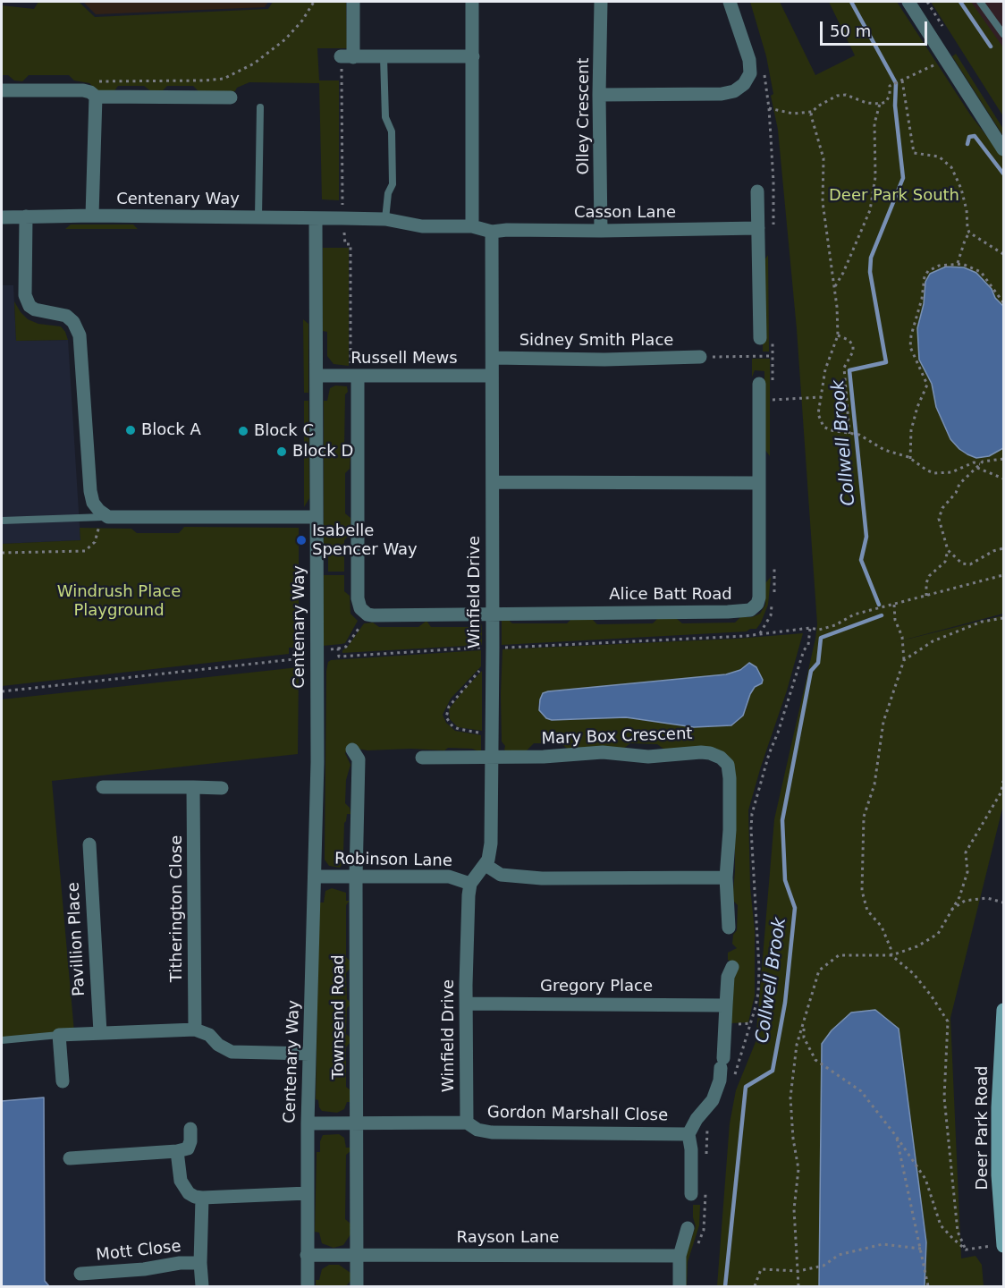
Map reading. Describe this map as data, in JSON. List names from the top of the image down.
{
  "streets": {
    "street": [
      "Olley Crescent",
      "Centenary Way",
      "Casson Lane",
      "Sidney Smith Place",
      "Russell Mews",
      "Winfield Drive",
      "Alice Batt Road",
      "Mary Box Crescent",
      "Robinson Lane",
      "Titherington Close",
      "Pavillion Place",
      "Gregory Place",
      "Townsend Road",
      "Gordon Marshall Close",
      "Deer Park Road",
      "Rayson Lane",
      "Mott Close"
    ]
  },
  "crossings": [
    ["Olley Crescent", "Casson Lane"],
    ["Centenary Way", "Russell Mews"],
    ["Centenary Way", "Robinson Lane"],
    ["Centenary Way", "Gordon Marshall Close"],
    ["Centenary Way", "Rayson Lane"],
    ["Casson Lane", "Winfield Drive"],
    ["Sidney Smith Place", "Winfield Drive"],
    ["Russell Mews", "Winfield Drive"],
    ["Winfield Drive", "Alice Batt Road"],
    ["Winfield Drive", "Mary Box Crescent"],
    ["Winfield Drive", "Robinson Lane"],
    ["Winfield Drive", "Gregory Place"],
    ["Winfield Drive", "Gordon Marshall Close"],
    ["Robinson Lane", "Townsend Road"],
    ["Gregory Place", "Gordon Marshall Close"],
    ["Townsend Road", "Gordon Marshall Close"],
    ["Townsend Road", "Rayson Lane"]
  ],
  "water": ["Collwell Brook"],
  "parks": ["Deer Park South", "Windrush Place Playground"],
  "places": [
    "Block A",
    "Block C",
    "Block D",
    "Isabelle Spencer Way"
  ],
  "scale_bar": "50 m"
}
